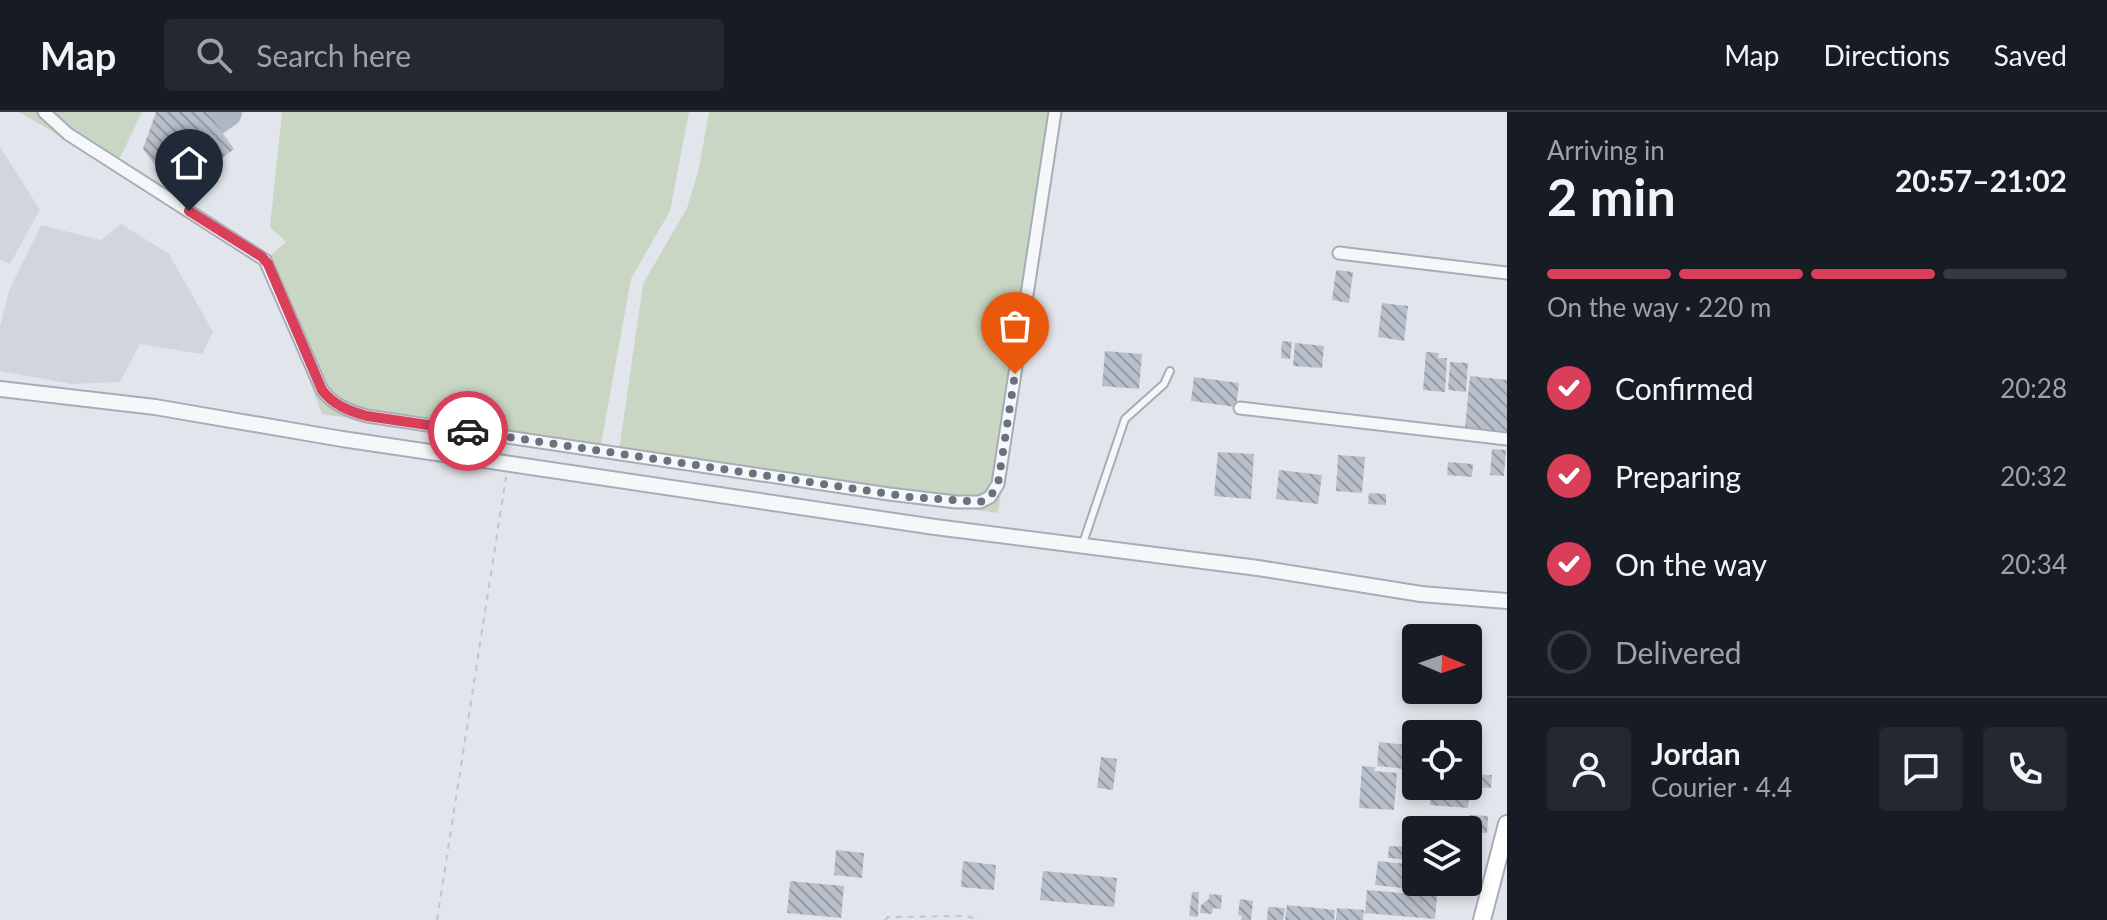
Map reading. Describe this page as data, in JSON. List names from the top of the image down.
{
  "north": "right",
  "page": {
    "header": "Map",
    "search": "Search here",
    "nav": ["Map", "Directions", "Saved"],
    "heading": ["2 min", "Arriving in", "20:57–21:02"],
    "panel": ["Jordan", "Courier · 4.4"],
    "bar": "On the way · 220 m",
    "list": [
      ["Confirmed", "20:28"],
      ["Preparing", "20:32"],
      ["On the way", "20:34"],
      "Delivered"
    ]
  }
}
